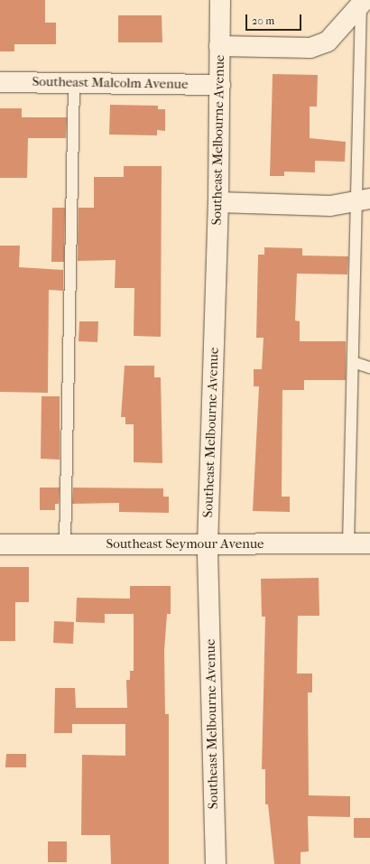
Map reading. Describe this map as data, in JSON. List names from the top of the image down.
{
  "streets": {
    "street": ["Southeast Malcolm Avenue", "Southeast Melbourne Avenue", "Southeast Seymour Avenue"]
  },
  "crossings": [
    ["Southeast Malcolm Avenue", "Southeast Melbourne Avenue"],
    ["Southeast Melbourne Avenue", "Southeast Seymour Avenue"]
  ],
  "scale_bar": "20 m"
}
